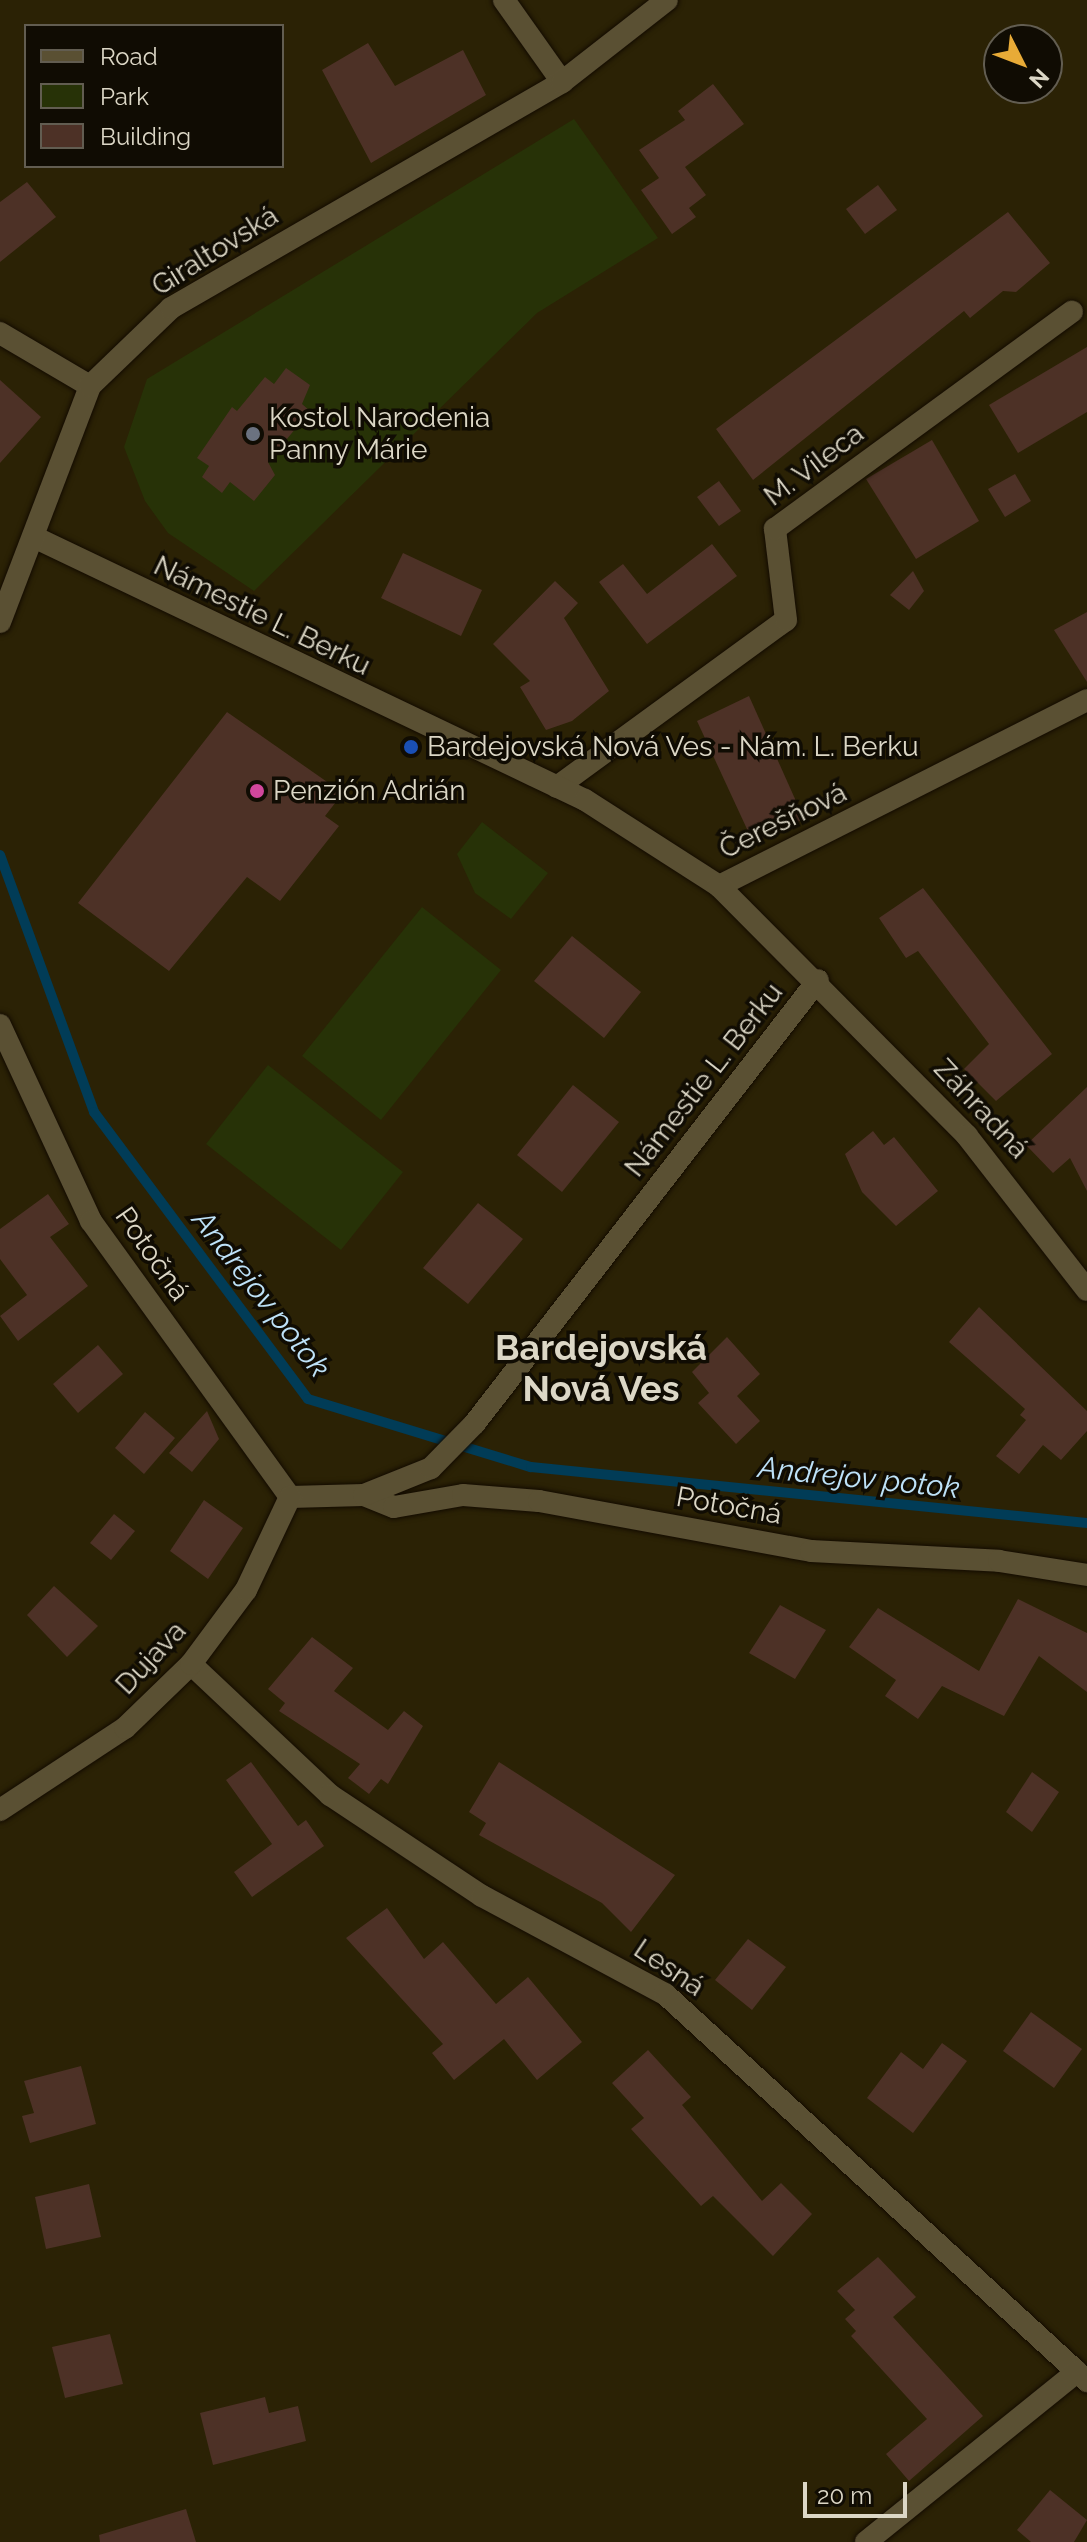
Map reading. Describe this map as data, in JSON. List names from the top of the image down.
{
  "streets": {
    "street": [
      "Giraltovská",
      "M. Vileca",
      "Námestie L. Berku",
      "Čerešňová",
      "Záhradná",
      "Potočná",
      "Dujava",
      "Lesná"
    ]
  },
  "crossings": [
    ["Giraltovská", "Námestie L. Berku"],
    ["M. Vileca", "Námestie L. Berku"],
    ["Námestie L. Berku", "Čerešňová"],
    ["Námestie L. Berku", "Záhradná"],
    ["Námestie L. Berku", "Potočná"],
    ["Námestie L. Berku", "Dujava"],
    ["Potočná", "Dujava"],
    ["Dujava", "Lesná"]
  ],
  "districts": ["Bardejovská Nová Ves"],
  "water": ["Andrejov potok"],
  "places": ["Kostol Narodenia Panny Márie", "Bardejovská Nová Ves - Nám. L. Berku", "Penzión Adrián"],
  "legend": ["Road", "Park", "Building"],
  "scale_bar": "20 m",
  "north": "bottom right"
}
